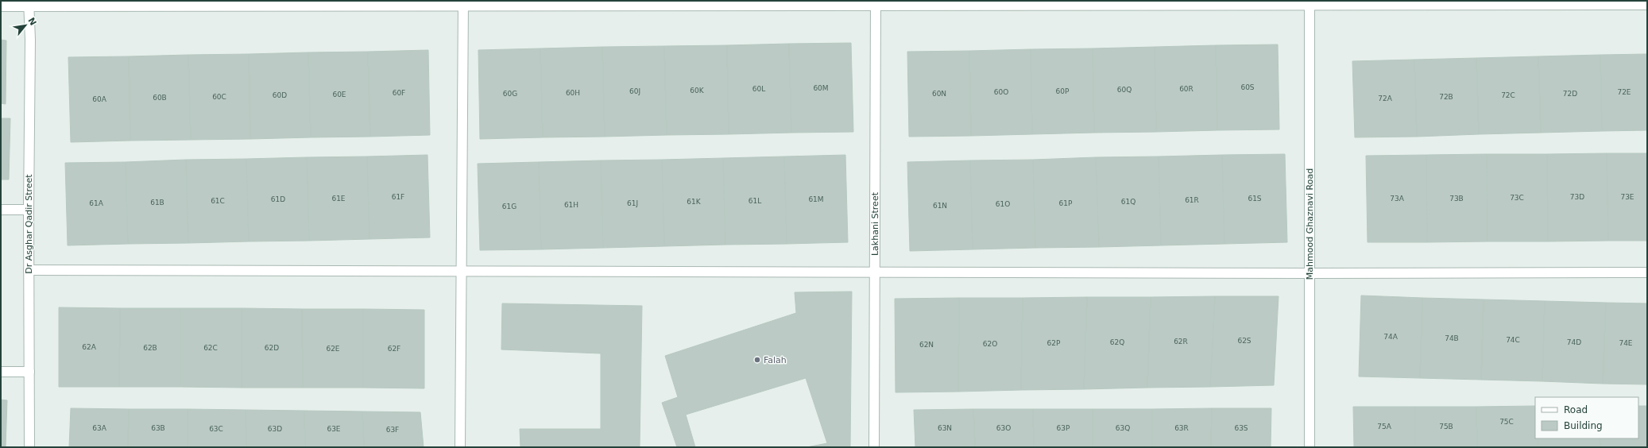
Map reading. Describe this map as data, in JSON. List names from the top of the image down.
{
  "streets": {
    "street": ["Dr Asghar Qadir Street", "Lakhani Street", "Mahmood Ghaznavi Road"]
  },
  "places": ["Falah"],
  "house_numbers": [
    "60S",
    "60M",
    "60L",
    "60R",
    "60Q",
    "60K",
    "60J",
    "60P",
    "60O",
    "72E",
    "60F",
    "60H",
    "60G",
    "60N",
    "72D",
    "60E",
    "60D",
    "72C",
    "60C",
    "72B",
    "60B",
    "72A",
    "60A",
    "61F",
    "73D",
    "73E",
    "73C",
    "61E",
    "61S",
    "73A",
    "73B",
    "61D",
    "61M",
    "61R",
    "61C",
    "61L",
    "61K",
    "61Q",
    "61B",
    "61A",
    "61J",
    "61P",
    "61O",
    "61H",
    "61N",
    "61G",
    "74A",
    "74B",
    "74C",
    "62S",
    "62R",
    "62Q",
    "74D",
    "62P",
    "74E",
    "62O",
    "62N",
    "62A",
    "62B",
    "62C",
    "62D",
    "62E",
    "62F",
    "75C",
    "75A",
    "75B",
    "63A",
    "63B",
    "63N",
    "63O",
    "63P",
    "63Q",
    "63R",
    "63S",
    "63C",
    "63D",
    "63E",
    "63F"
  ],
  "legend": ["Road", "Building"],
  "north": "top right"
}
